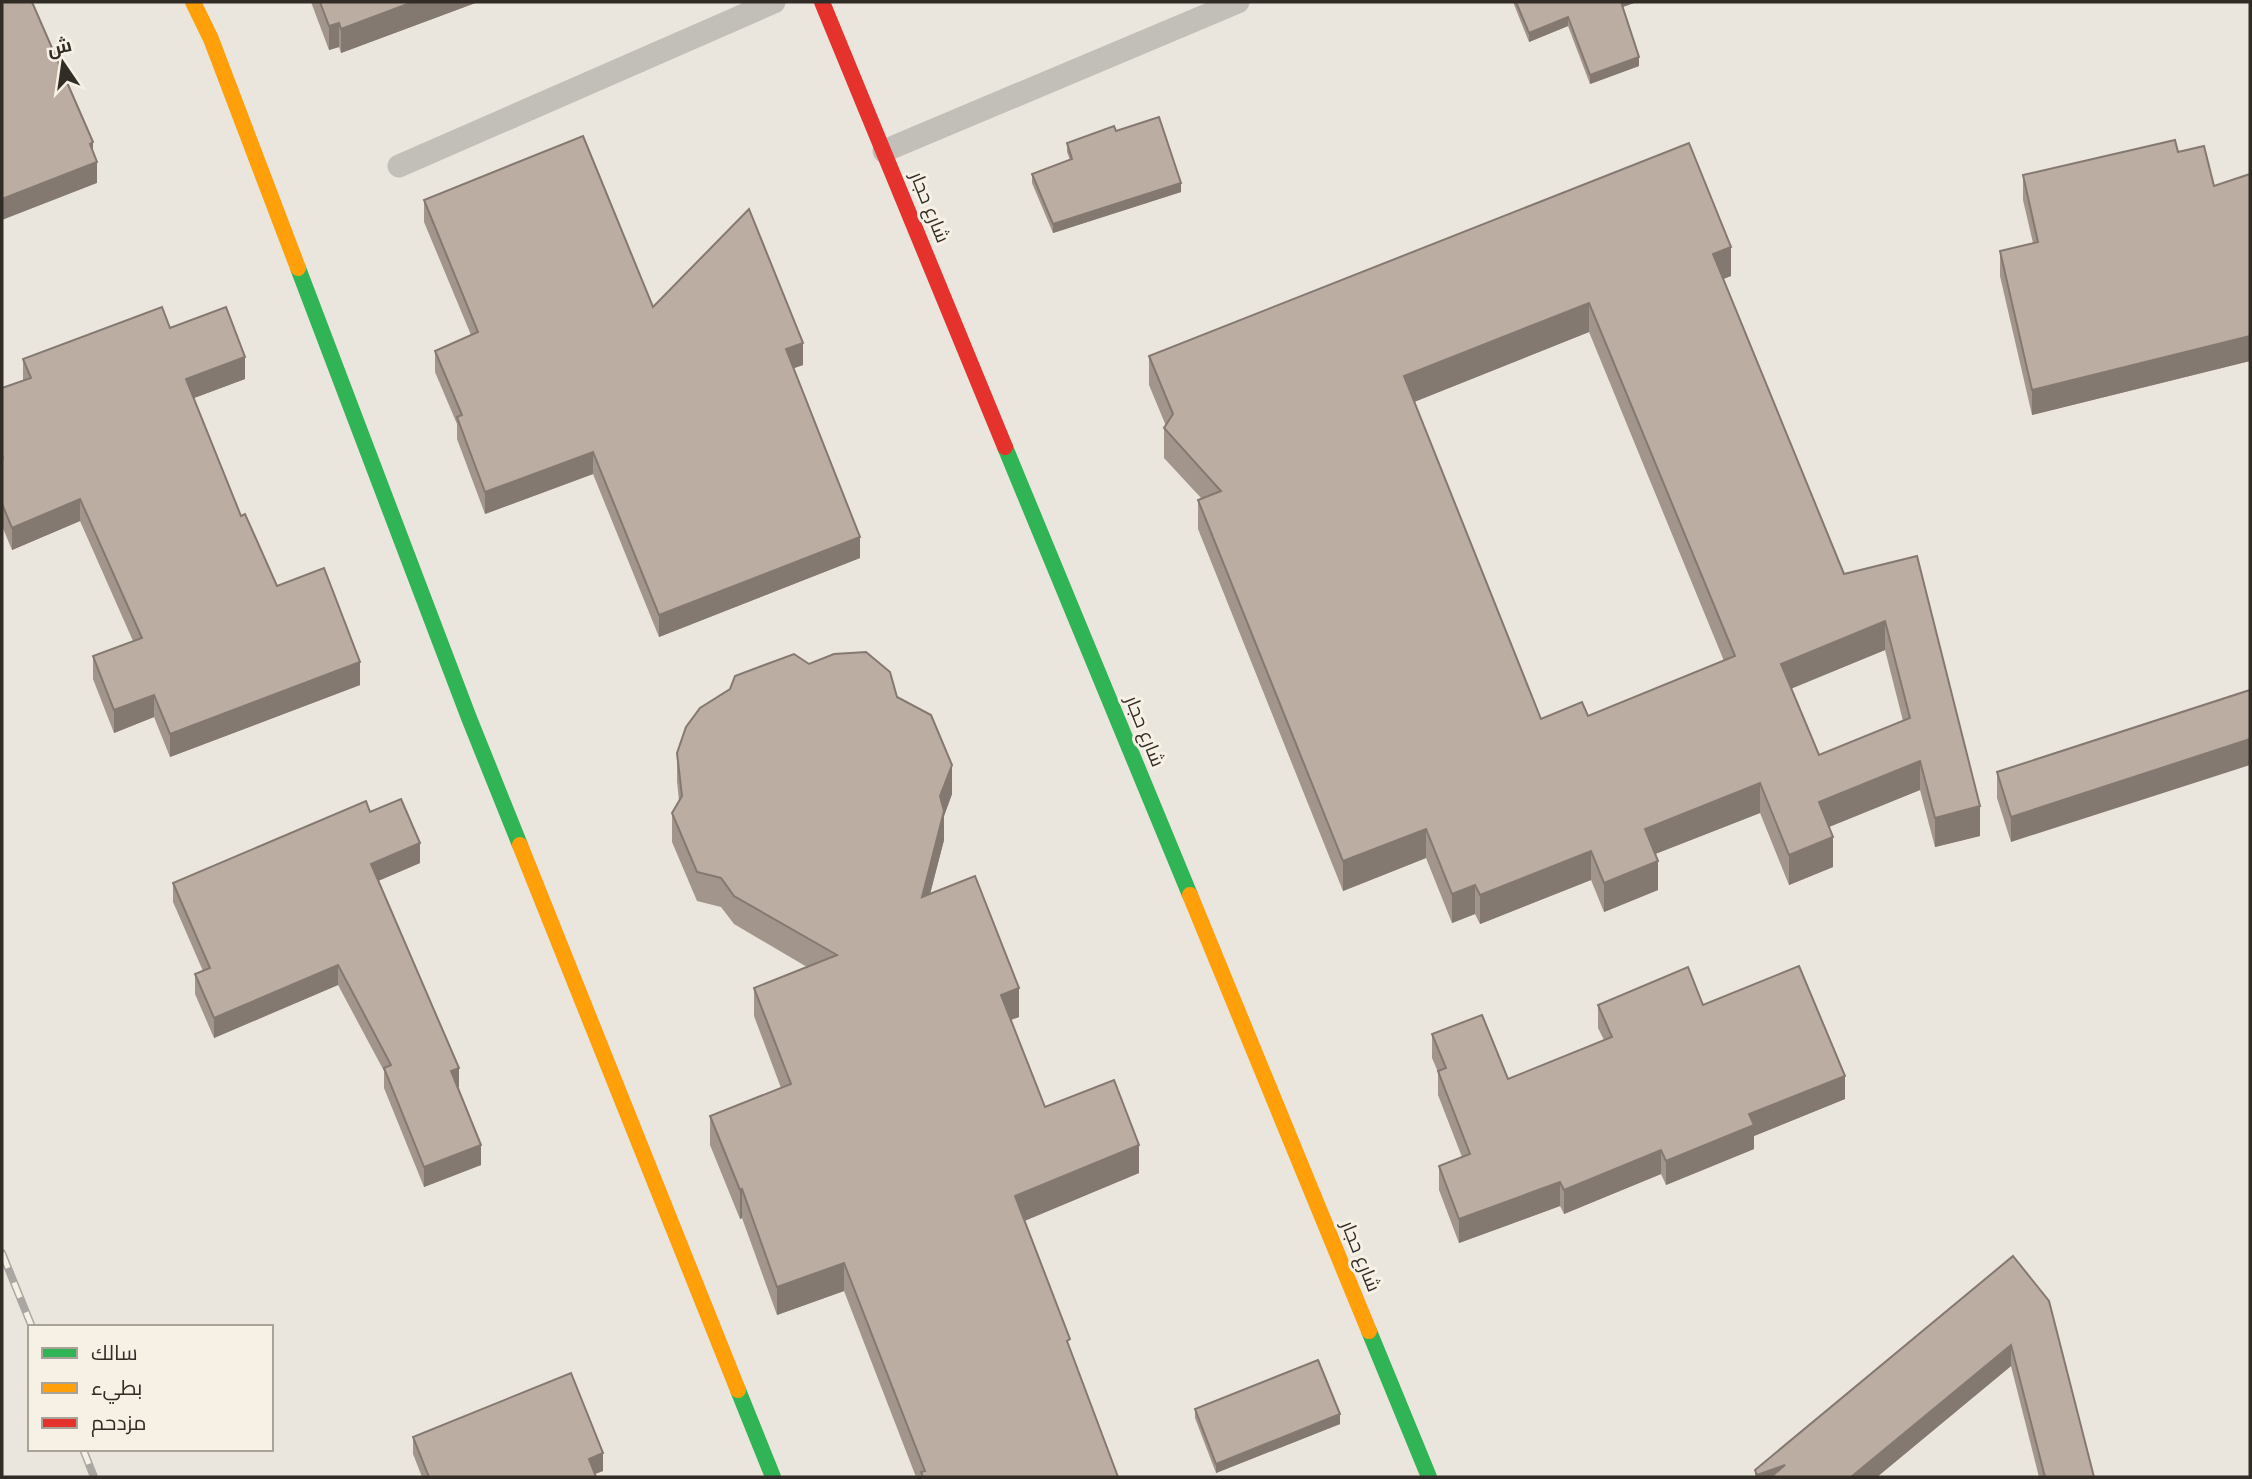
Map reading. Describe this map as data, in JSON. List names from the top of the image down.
{
  "streets": {
    "street": ["شارع حجار"]
  },
  "legend": ["سالك", "بطيء", "مزدحم"],
  "north": "top"
}
